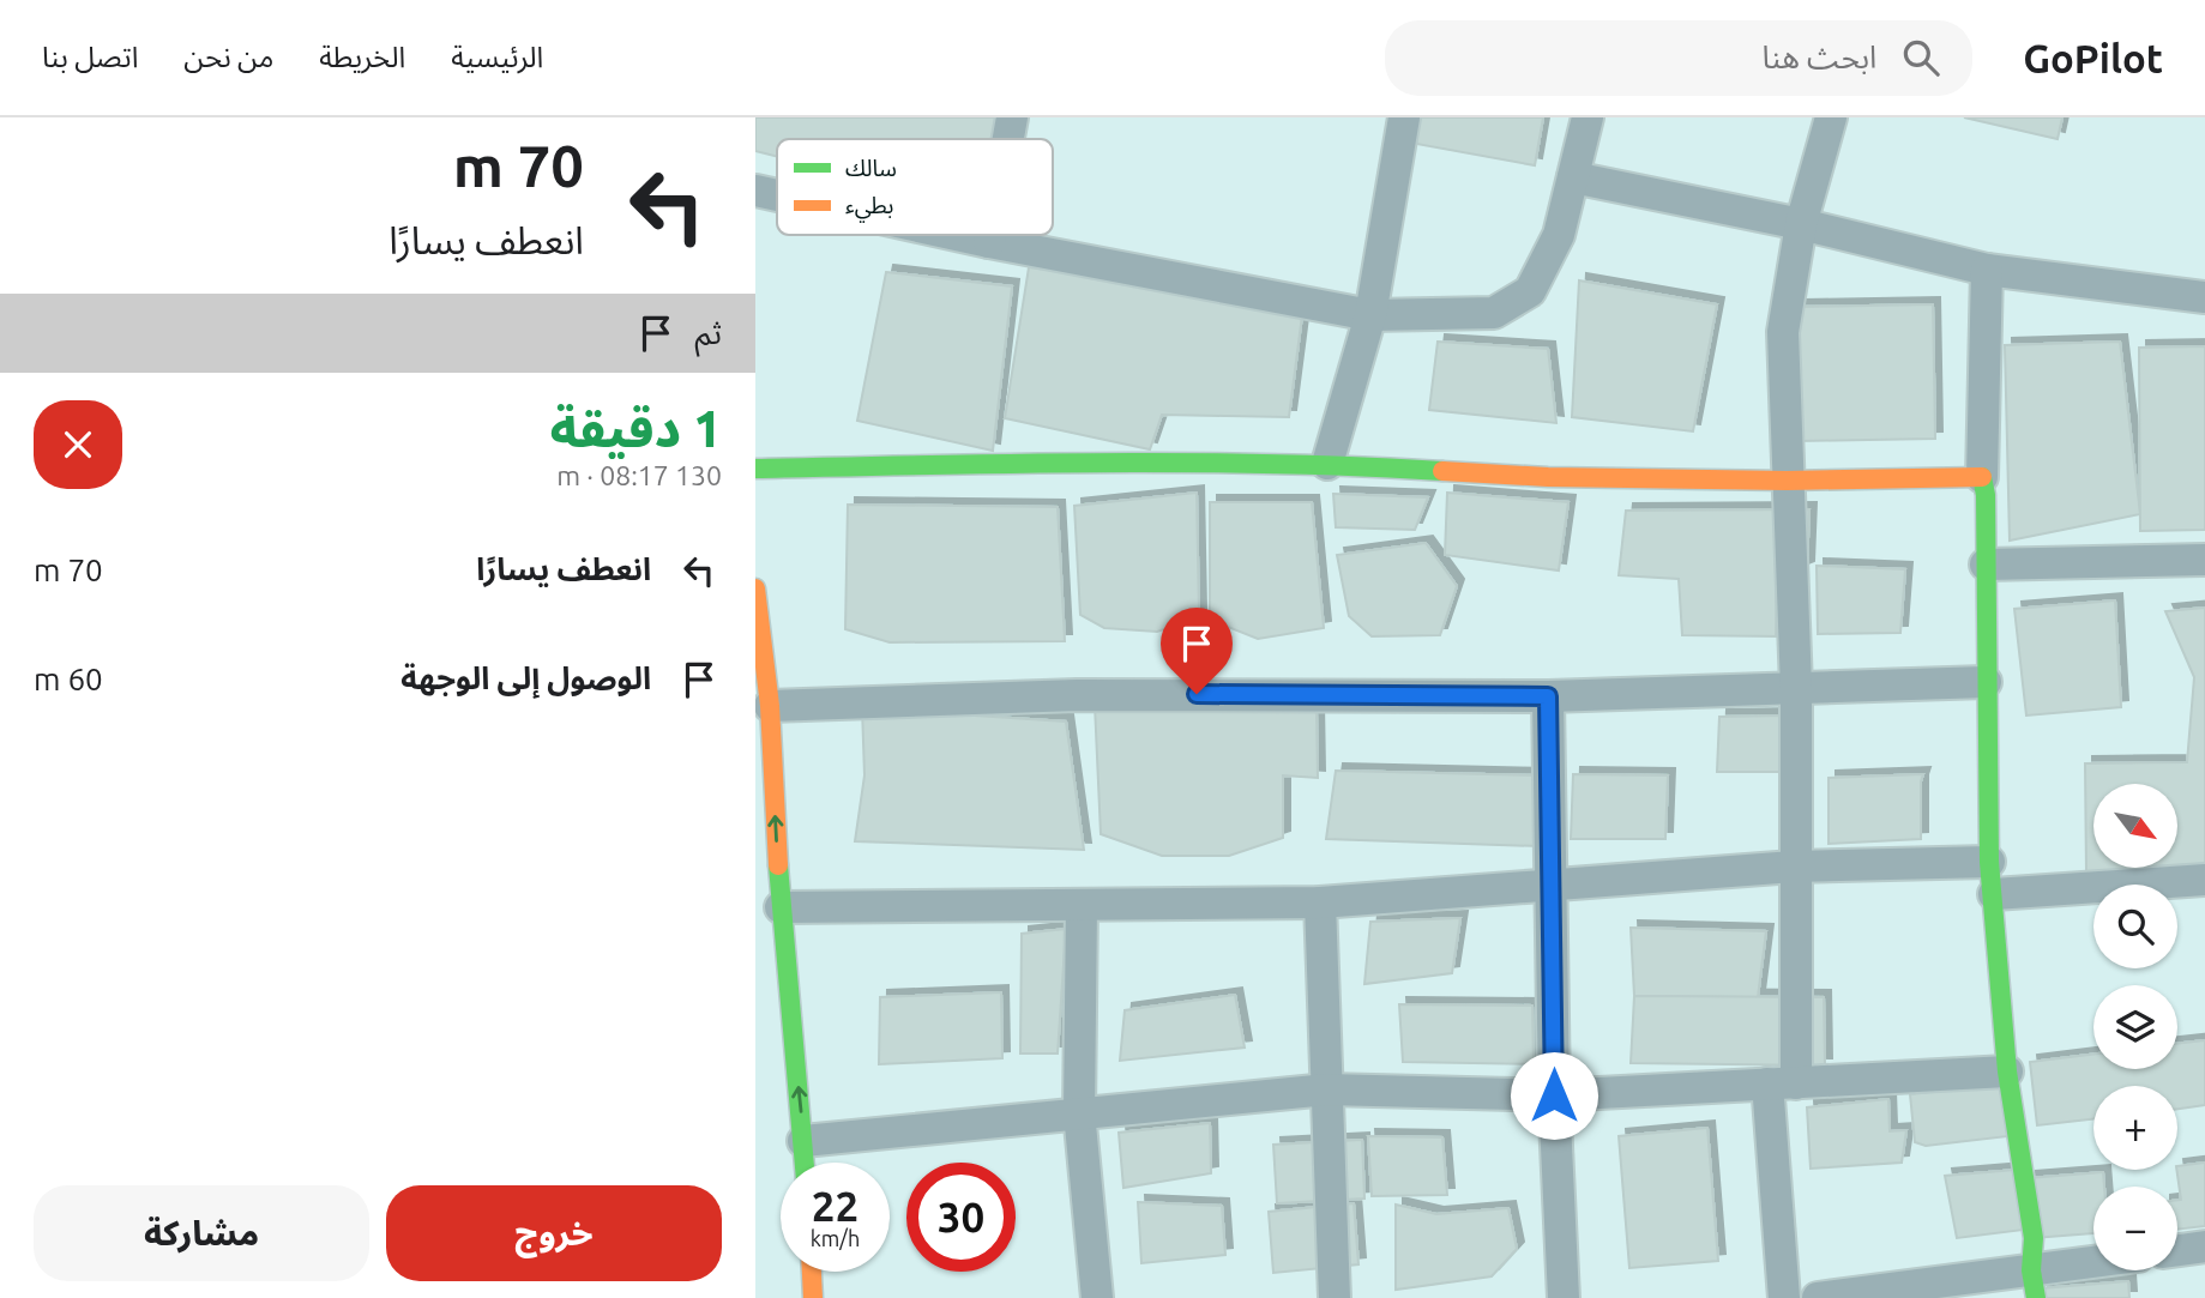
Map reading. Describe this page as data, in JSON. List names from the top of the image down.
{
  "legend": ["سالك", "بطيء"],
  "north": "bottom right",
  "page": {
    "header": "GoPilot",
    "search": "ابحث هنا",
    "nav": [
      "الرئيسية",
      "الخريطة",
      "من نحن",
      "اتصل بنا"
    ],
    "turn": ["70 m", "انعطف يسارًا"],
    "then": "ثم",
    "heading": ["1 دقيقة", "130 m · 08:17"],
    "list": [
      {
        "name": "انعطف يسارًا",
        "value": "70 m"
      },
      {
        "name": "الوصول إلى الوجهة",
        "value": "60 m"
      }
    ],
    "map_buttons": ["+", "−"],
    "speed": "22 km/h",
    "limit": "30",
    "buttons": ["خروج", "مشاركة"]
  }
}
